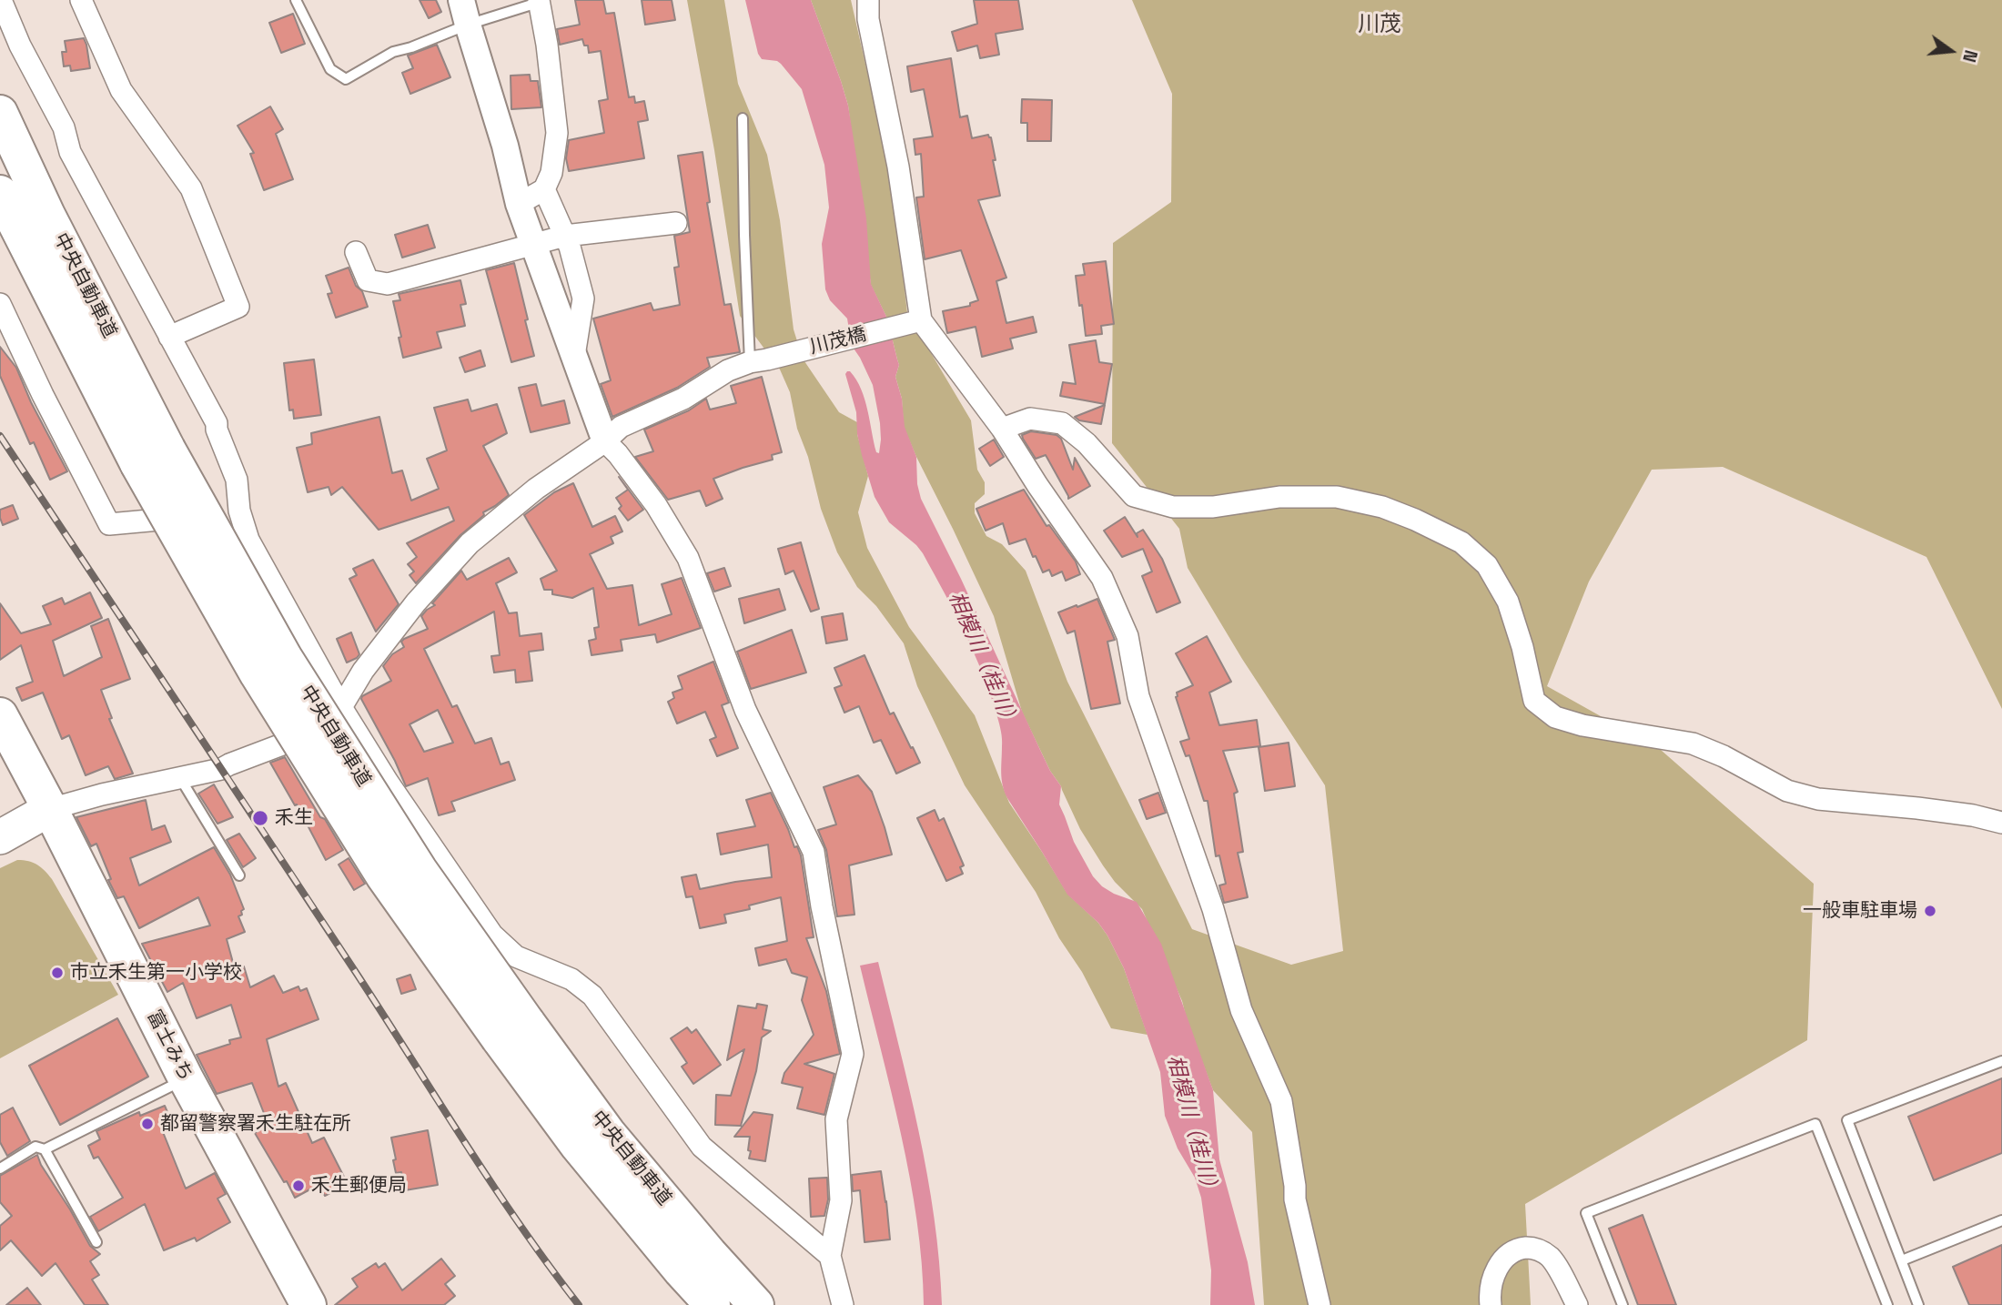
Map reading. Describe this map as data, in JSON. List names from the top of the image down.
{
  "streets": {
    "highway": ["中央自動車道", "富士みち"],
    "street": ["川茂橋"]
  },
  "districts": ["川茂"],
  "water": ["相模川（桂川）"],
  "places": [
    "禾生",
    "一般車駐車場",
    "市立禾生第一小学校",
    "都留警察署禾生駐在所",
    "禾生郵便局"
  ],
  "north": "right"
}
